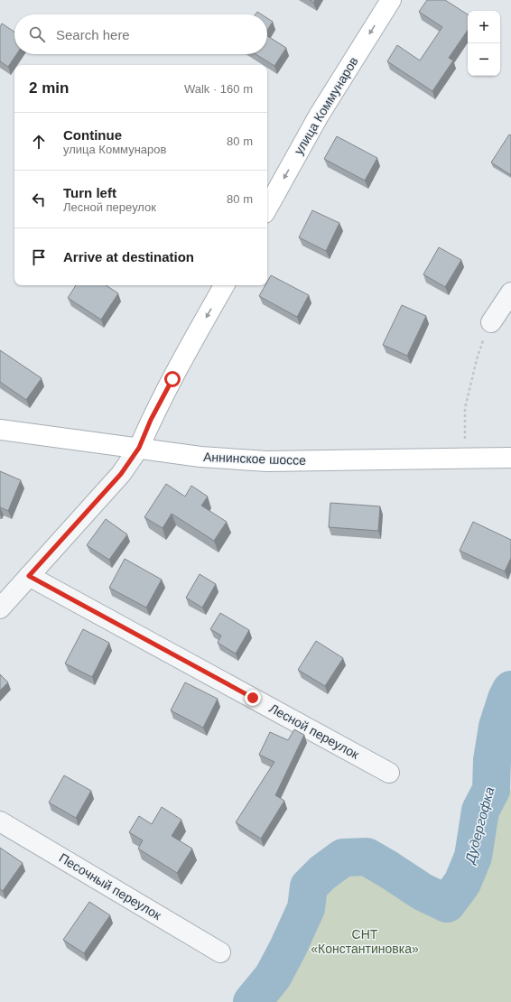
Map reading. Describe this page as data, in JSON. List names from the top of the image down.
{
  "streets": {
    "street": [
      "улица Коммунаров",
      "Аннинское шоссе",
      "Лесной переулок",
      "Песочный переулок"
    ]
  },
  "one_way": ["улица Коммунаров"],
  "water": ["Дудергофка"],
  "parks": ["СНТ «Константиновка»"],
  "page": {
    "map_buttons": ["+", "−"],
    "search": "Search here",
    "heading": ["2 min", "Walk · 160 m"],
    "list": [
      ["Continue", "улица Коммунаров", "80 m"],
      ["Turn left", "Лесной переулок", "80 m"],
      "Arrive at destination"
    ]
  }
}
